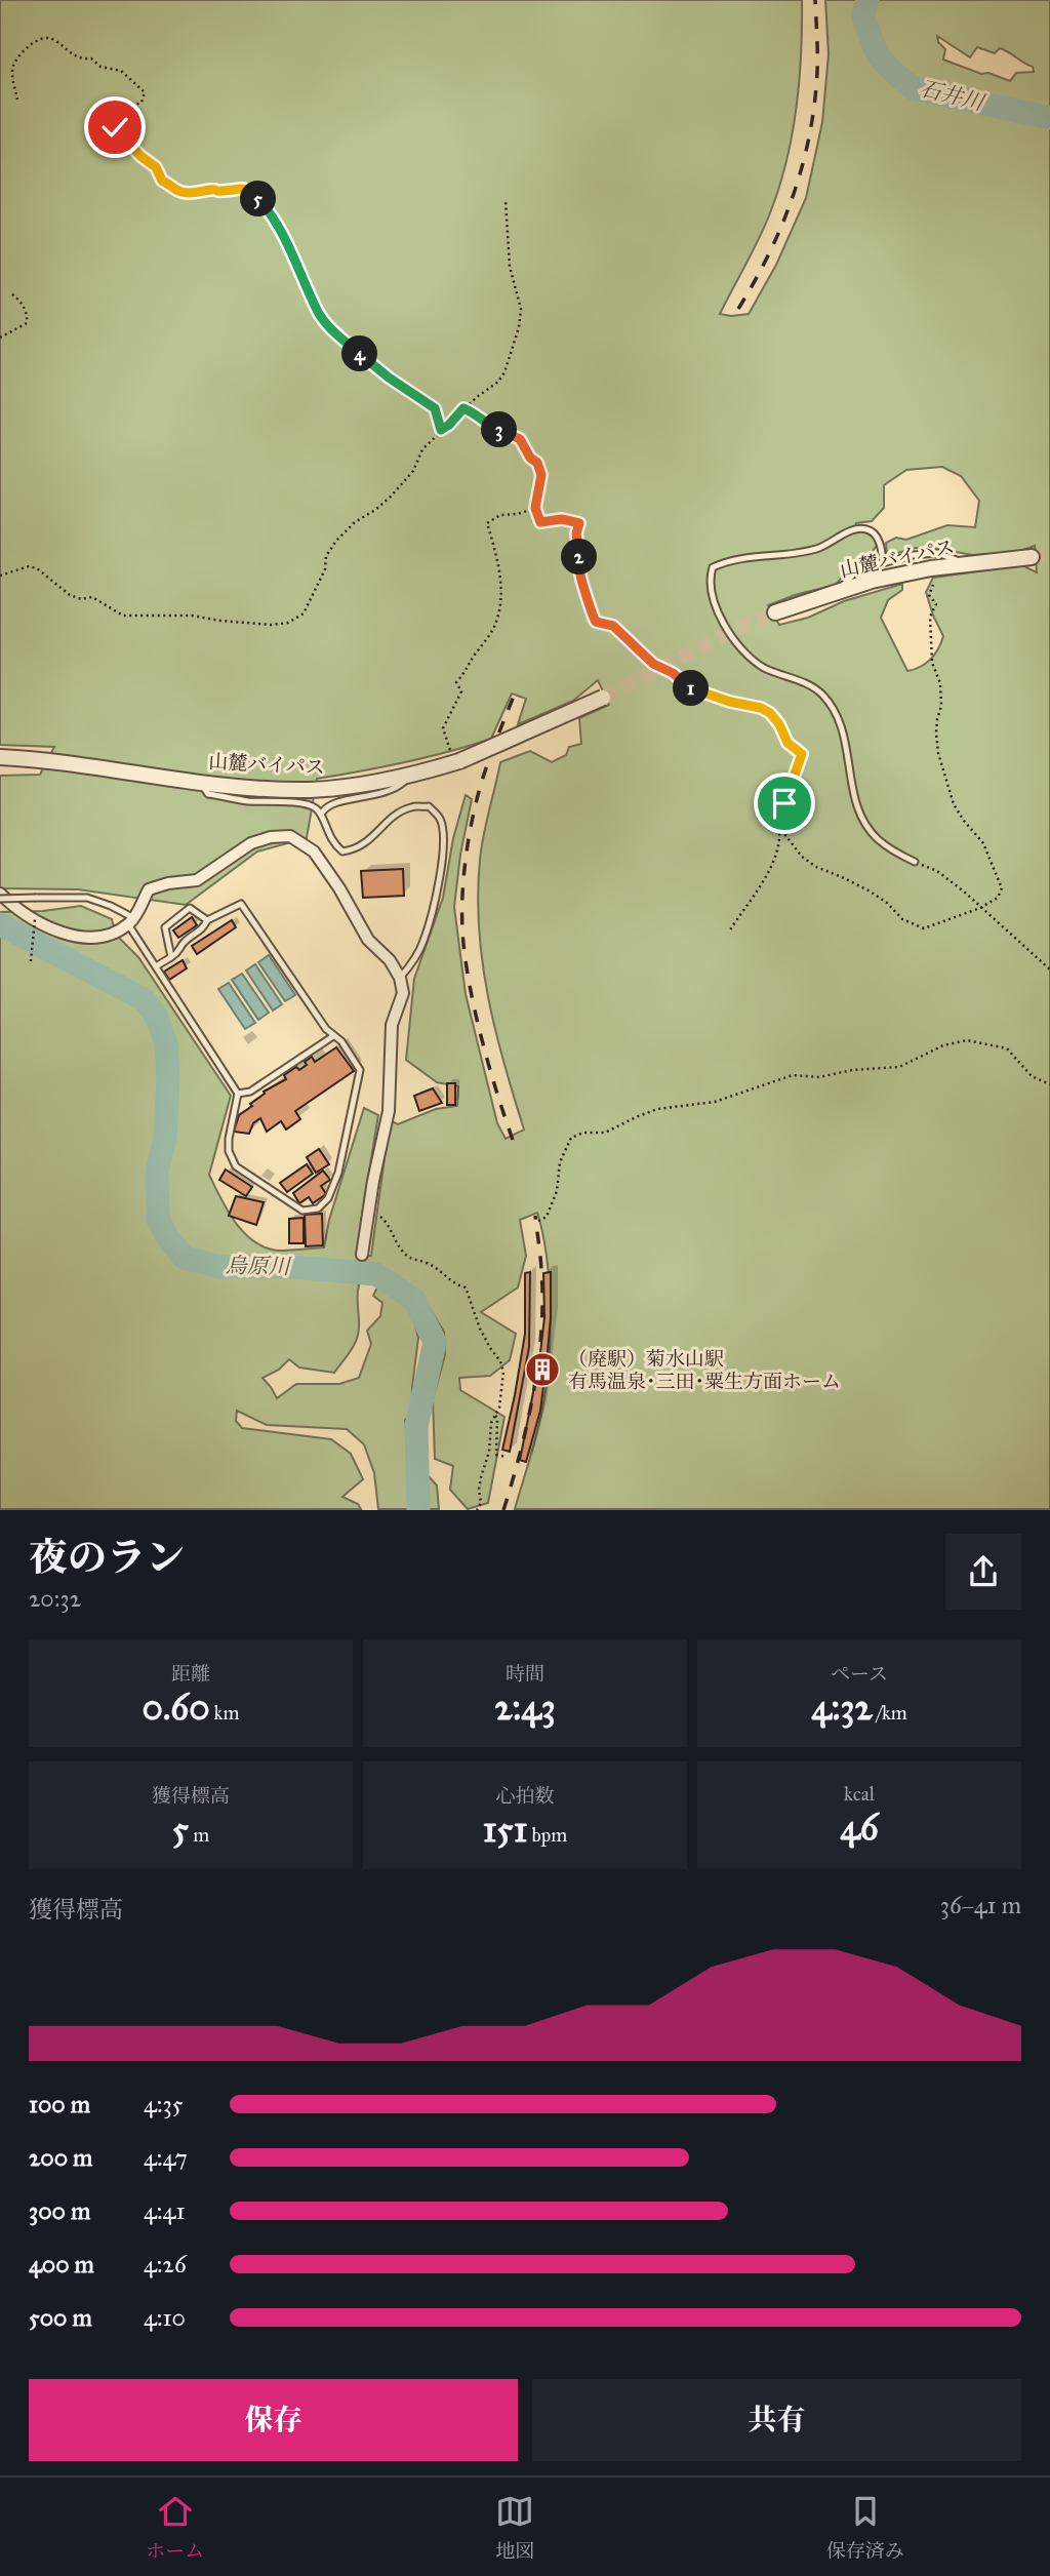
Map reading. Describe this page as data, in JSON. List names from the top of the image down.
{
  "streets": {
    "street": ["山麓バイパス"]
  },
  "water": ["石井川", "烏原川"],
  "places": {
    "building": ["（廃駅）菊水山駅 有馬温泉･三田･粟生方面ホーム"]
  },
  "page": {
    "pins": [
      "5",
      "4",
      "3",
      "2",
      "1"
    ],
    "heading": ["夜のラン", "20:32"],
    "stats": [
      ["距離", "0.60 km"],
      ["時間", "2:43"],
      ["ペース", "4:32 /km"],
      ["獲得標高", "5 m"],
      ["心拍数", "151 bpm"],
      ["kcal", "46"]
    ],
    "chart": ["獲得標高", "36–41 m"],
    "list": [
      {
        "name": "100 m",
        "note": "4:35"
      },
      {
        "name": "200 m",
        "note": "4:47"
      },
      {
        "name": "300 m",
        "note": "4:41"
      },
      {
        "name": "400 m",
        "note": "4:26"
      },
      {
        "name": "500 m",
        "note": "4:10"
      }
    ],
    "buttons": ["保存", "共有"],
    "tabs": ["ホーム", "地図", "保存済み"]
  }
}
